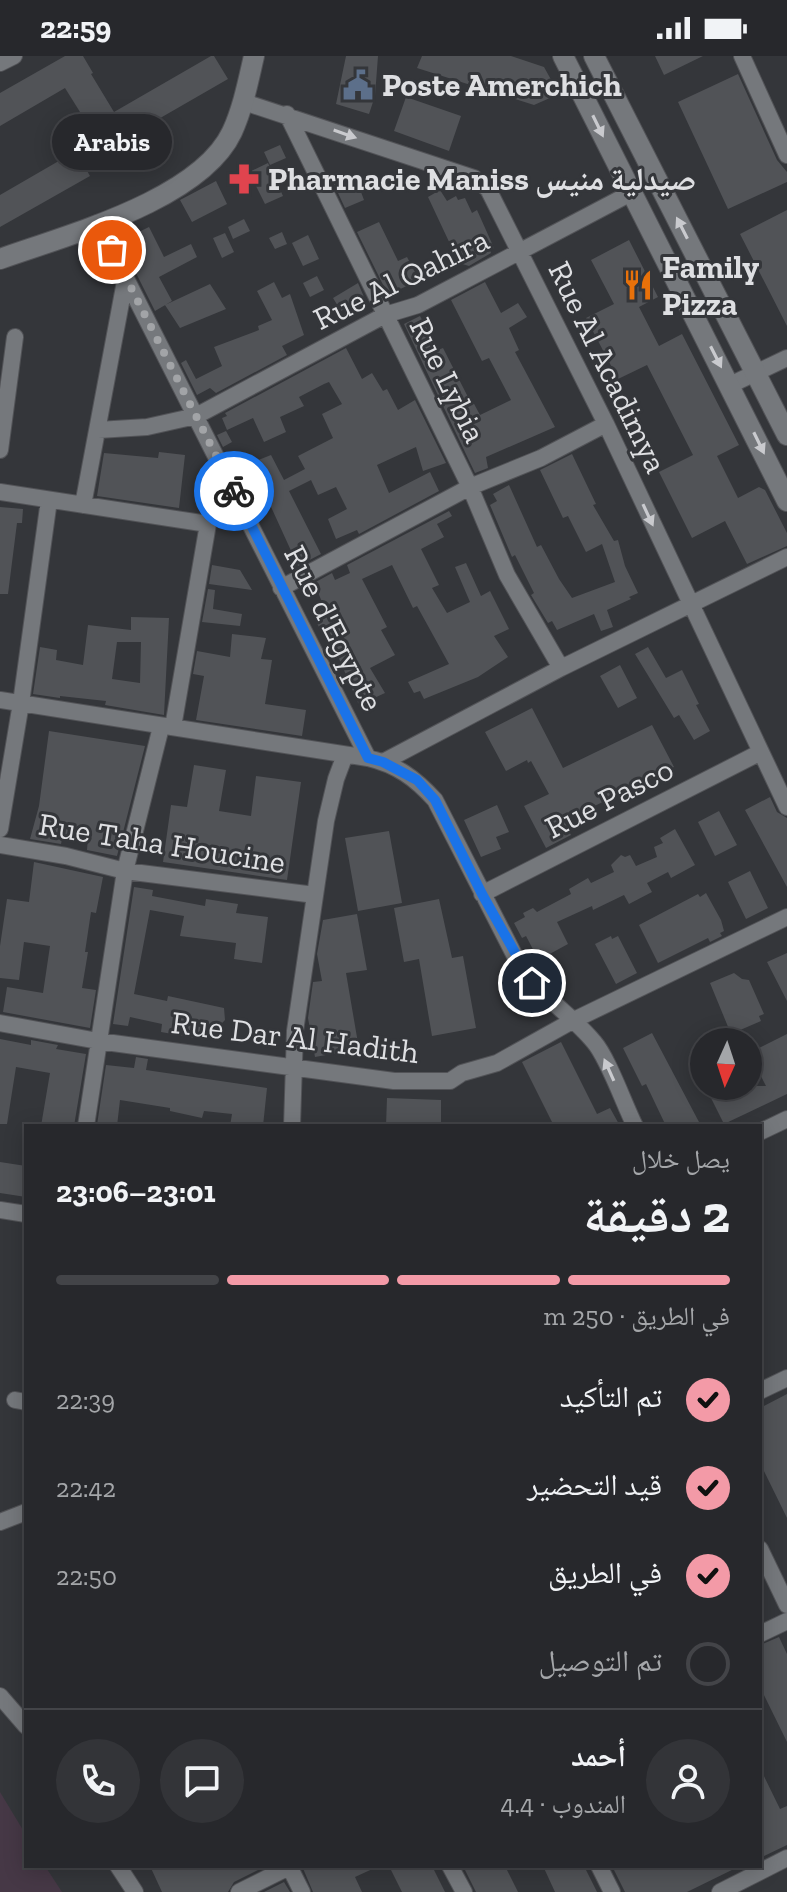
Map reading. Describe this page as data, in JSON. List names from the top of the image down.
{
  "streets": {
    "street": [
      "Rue Al Qahira",
      "Rue Al Acadimya",
      "Rue Lybia",
      "Rue d'Egypte",
      "Rue Pasco",
      "Rue Taha Houcine",
      "Rue Dar Al Hadith"
    ]
  },
  "crossings": [
    ["Rue Al Qahira", "Rue Al Acadimya"],
    ["Rue Al Qahira", "Rue Lybia"],
    ["Rue Al Qahira", "Rue d'Egypte"],
    ["Rue Al Acadimya", "Rue Lybia"],
    ["Rue Al Acadimya", "Rue Pasco"]
  ],
  "one_way": ["Rue Al Acadimya"],
  "places": {
    "public building": ["Poste Amerchich"],
    "pharmacy": ["Pharmacie Maniss صيدلية منيس"],
    "other": ["Arabis"],
    "restaurant": ["Family Pizza"]
  },
  "north": "bottom",
  "page": {
    "status": "22:59",
    "bubble": "Arabis",
    "heading": ["2 دقيقة", "يصل خلال", "23:01–23:06"],
    "panel": ["أحمد", "المندوب · 4.4"],
    "bar": "في الطريق · 250 m",
    "list": [
      ["تم التأكيد", "22:39"],
      ["قيد التحضير", "22:42"],
      ["في الطريق", "22:50"],
      "تم التوصيل"
    ]
  }
}
